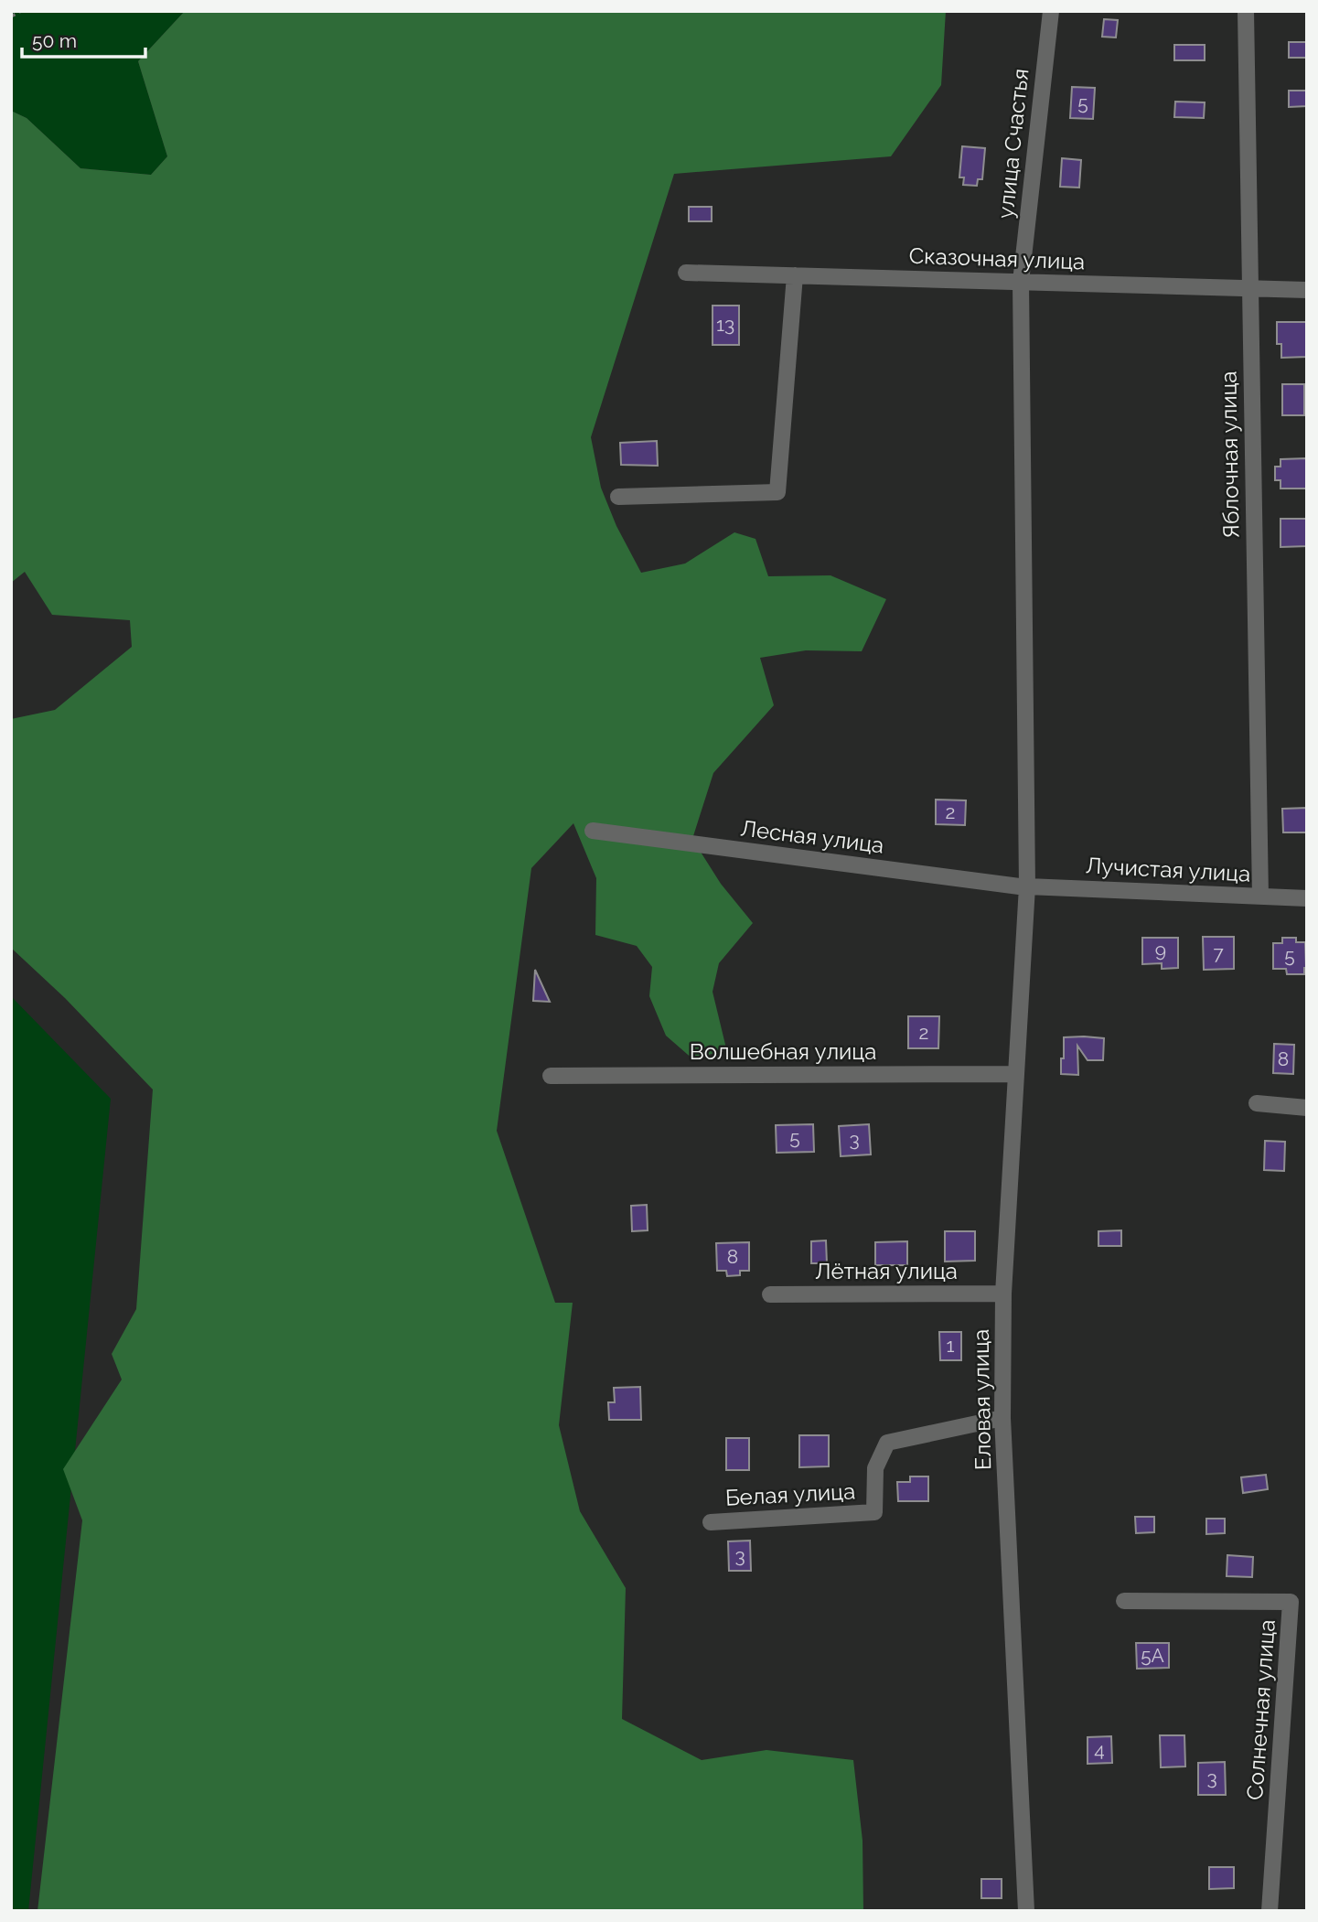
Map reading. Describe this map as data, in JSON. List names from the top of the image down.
{
  "streets": {
    "street": [
      "улица Счастья",
      "Сказочная улица",
      "Яблочная улица",
      "Лесная улица",
      "Лучистая улица",
      "Волшебная улица",
      "Лётная улица",
      "Еловая улица",
      "Белая улица",
      "Солнечная улица"
    ]
  },
  "crossings": [
    ["улица Счастья", "Сказочная улица"],
    ["улица Счастья", "Лесная улица"],
    ["улица Счастья", "Лучистая улица"],
    ["улица Счастья", "Еловая улица"],
    ["Сказочная улица", "Яблочная улица"],
    ["Яблочная улица", "Лучистая улица"],
    ["Лесная улица", "Лучистая улица"],
    ["Лесная улица", "Еловая улица"],
    ["Лучистая улица", "Еловая улица"],
    ["Волшебная улица", "Еловая улица"],
    ["Лётная улица", "Еловая улица"],
    ["Еловая улица", "Белая улица"]
  ],
  "house_numbers": [
    "5",
    "13",
    "2",
    "9",
    "7",
    "5",
    "2",
    "8",
    "5",
    "3",
    "8",
    "1",
    "3",
    "5А",
    "4",
    "3"
  ],
  "scale_bar": "50 m"
}
